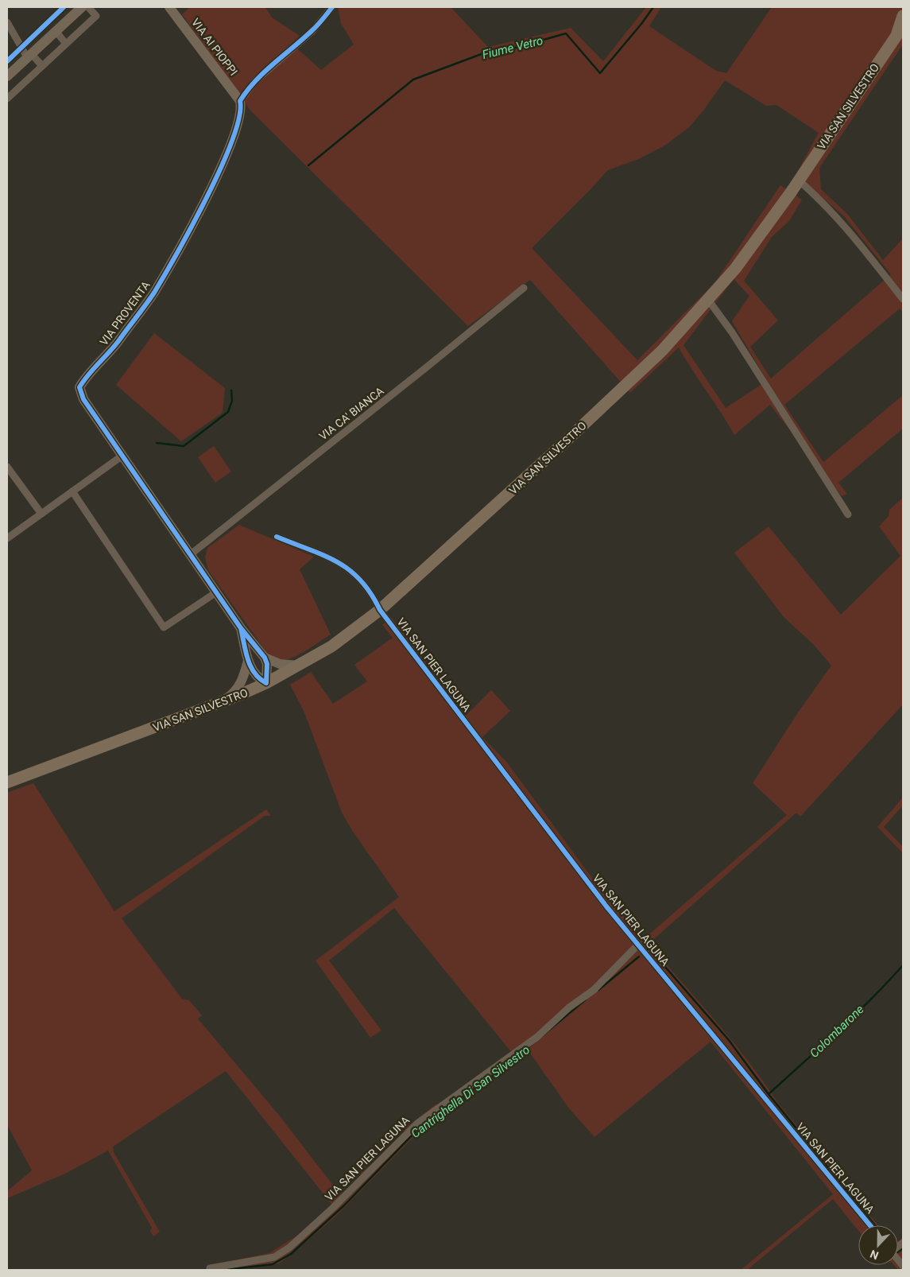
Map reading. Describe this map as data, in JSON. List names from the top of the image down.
{
  "streets": {
    "main road": ["VIA SAN SILVESTRO"],
    "street": [
      "VIA AI PIOPPI",
      "VIA PROVENTA",
      "VIA CA' BIANCA",
      "VIA SAN PIER LAGUNA"
    ]
  },
  "crossings": [
    ["VIA AI PIOPPI", "VIA PROVENTA"],
    ["VIA SAN SILVESTRO", "VIA PROVENTA"],
    ["VIA SAN SILVESTRO", "VIA SAN PIER LAGUNA"],
    ["VIA PROVENTA", "VIA CA' BIANCA"]
  ],
  "water": ["Fiume Vetro", "Colombarone", "Cantrighella Di San Silvestro"],
  "north": "bottom"
}
